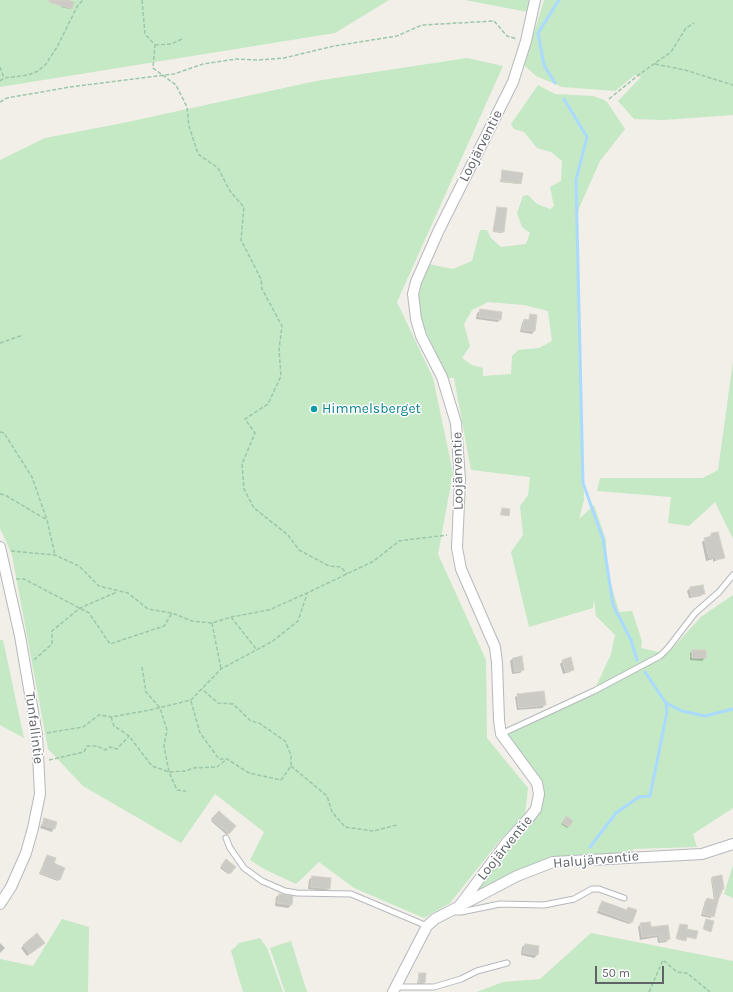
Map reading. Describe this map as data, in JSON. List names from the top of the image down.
{
  "streets": {
    "street": ["Loojärventie", "Tunfallintie", "Halujärventie"]
  },
  "crossings": [
    ["Loojärventie", "Halujärventie"]
  ],
  "places": ["Himmelsberget"],
  "scale_bar": "50 m"
}
